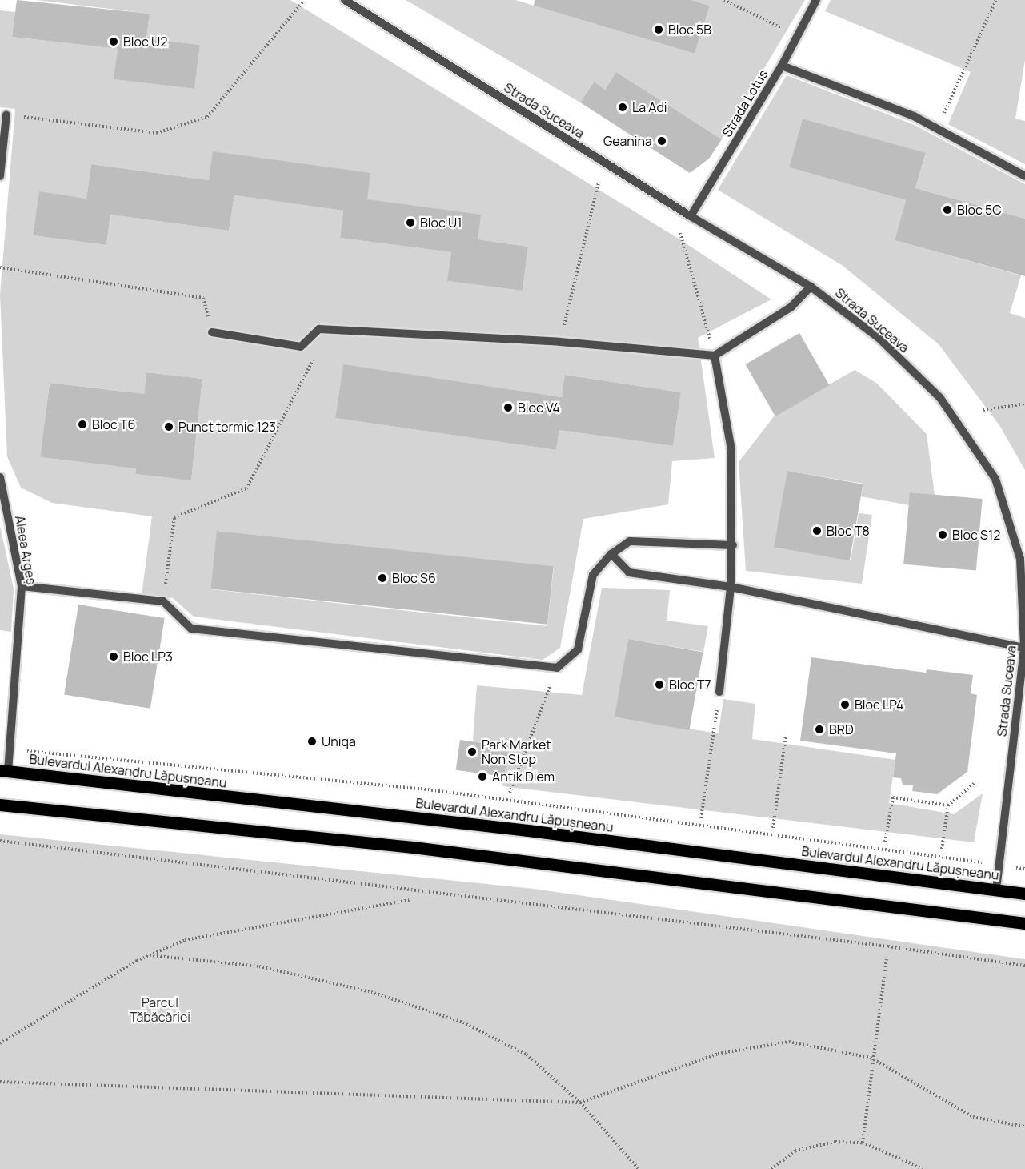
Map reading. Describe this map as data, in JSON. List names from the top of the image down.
{
  "streets": {
    "main road": ["Bulevardul Alexandru Lăpușneanu"],
    "street": ["Strada Lotus", "Strada Suceava", "Aleea Argeș"]
  },
  "crossings": [
    ["Strada Lotus", "Strada Suceava"],
    ["Strada Suceava", "Bulevardul Alexandru Lăpușneanu"],
    ["Aleea Argeș", "Bulevardul Alexandru Lăpușneanu"]
  ],
  "parks": ["Parcul Tăbăcăriei"],
  "places": [
    "Bloc 5B",
    "Bloc U2",
    "La Adi",
    "Geanina",
    "Bloc 5C",
    "Bloc U1",
    "Bloc V4",
    "Bloc T6",
    "Punct termic 123",
    "Bloc T8",
    "Bloc S12",
    "Bloc S6",
    "Bloc LP3",
    "Bloc T7",
    "Bloc LP4",
    "BRD",
    "Uniqa",
    "Park Market Non Stop",
    "Antik Diem"
  ]
}
